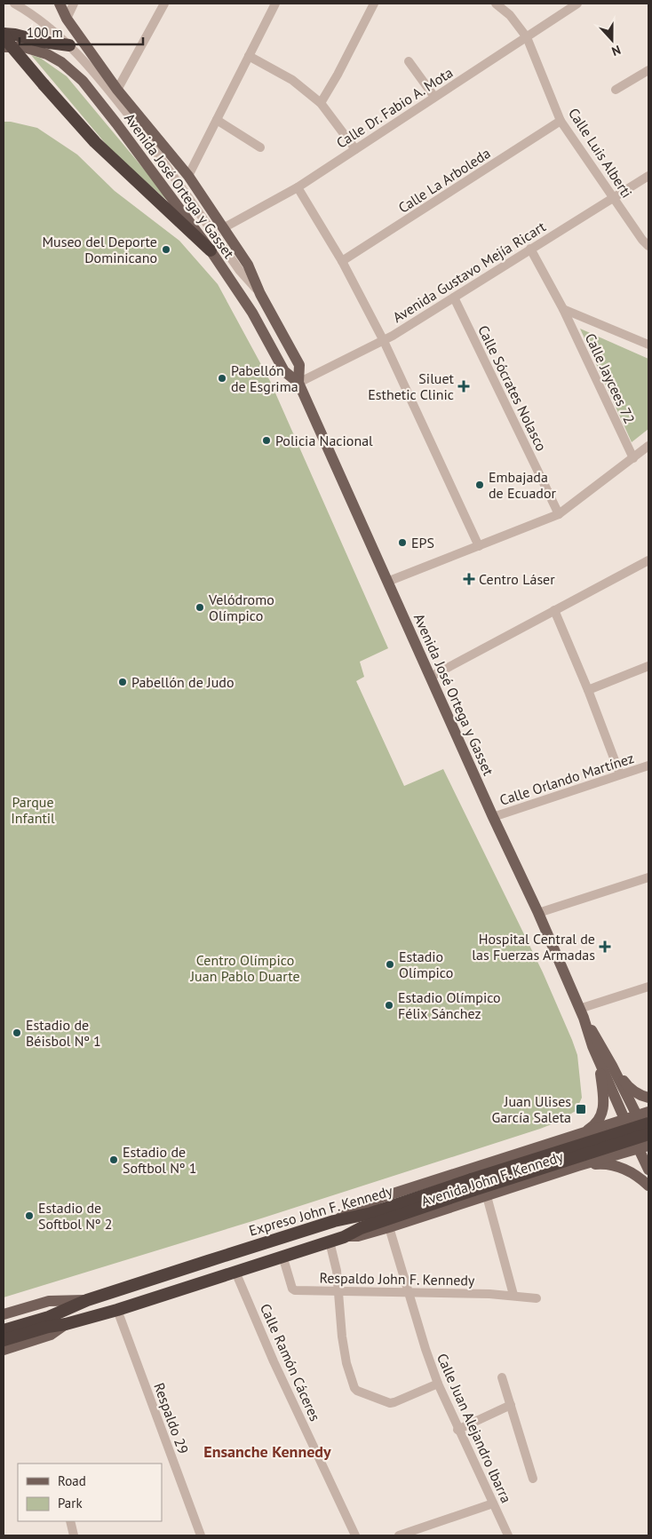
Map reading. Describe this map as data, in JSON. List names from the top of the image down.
{
  "streets": {
    "highway": ["Expreso John F. Kennedy"],
    "main road": ["Avenida José Ortega y Gasset", "Avenida John F. Kennedy"],
    "street": [
      "Calle Dr. Fabio A. Mota",
      "Calle Luis Alberti",
      "Calle La Arboleda",
      "Avenida Gustavo Mejía Ricart",
      "Calle Jaycees 72",
      "Calle Sócrates Nolasco",
      "Calle Orlando Martínez",
      "Respaldo John F. Kennedy",
      "Calle Ramón Cáceres",
      "Respaldo 29",
      "Calle Juan Alejandro lbarra"
    ]
  },
  "crossings": [
    ["Calle Dr. Fabio A. Mota", "Calle Luis Alberti"],
    ["Calle Dr. Fabio A. Mota", "Avenida José Ortega y Gasset"],
    ["Calle Luis Alberti", "Calle La Arboleda"],
    ["Calle Luis Alberti", "Avenida Gustavo Mejía Ricart"],
    ["Avenida José Ortega y Gasset", "Avenida Gustavo Mejía Ricart"],
    ["Avenida José Ortega y Gasset", "Calle Orlando Martínez"],
    ["Avenida José Ortega y Gasset", "Avenida John F. Kennedy"],
    ["Avenida Gustavo Mejía Ricart", "Calle Jaycees 72"],
    ["Avenida Gustavo Mejía Ricart", "Calle Sócrates Nolasco"],
    ["Avenida John F. Kennedy", "Expreso John F. Kennedy"],
    ["Avenida John F. Kennedy", "Calle Juan Alejandro lbarra"],
    ["Expreso John F. Kennedy", "Respaldo John F. Kennedy"],
    ["Expreso John F. Kennedy", "Calle Ramón Cáceres"],
    ["Expreso John F. Kennedy", "Respaldo 29"],
    ["Respaldo John F. Kennedy", "Calle Juan Alejandro lbarra"]
  ],
  "districts": ["Ensanche Kennedy"],
  "parks": ["Parque Infantil", "Centro Olímpico Juan Pablo Duarte"],
  "places": {
    "other": [
      "Museo del Deporte Dominicano",
      "Pabellón de Esgrima",
      "Policia Nacional",
      "Embajada de Ecuador",
      "EPS",
      "Velódromo Olímpico",
      "Pabellón de Judo",
      "Estadio Olímpico",
      "Estadio Olímpico Félix Sánchez",
      "Estadio de Béisbol Nº 1",
      "Estadio de Softbol Nº 1",
      "Estadio de Softbol Nº 2"
    ],
    "health": ["Siluet Esthetic Clinic", "Centro Láser", "Hospital Central de las Fuerzas Armadas"],
    "transit": ["Juan Ulises García Saleta"]
  },
  "legend": ["Road", "Park"],
  "scale_bar": "100 m",
  "north": "bottom"
}
